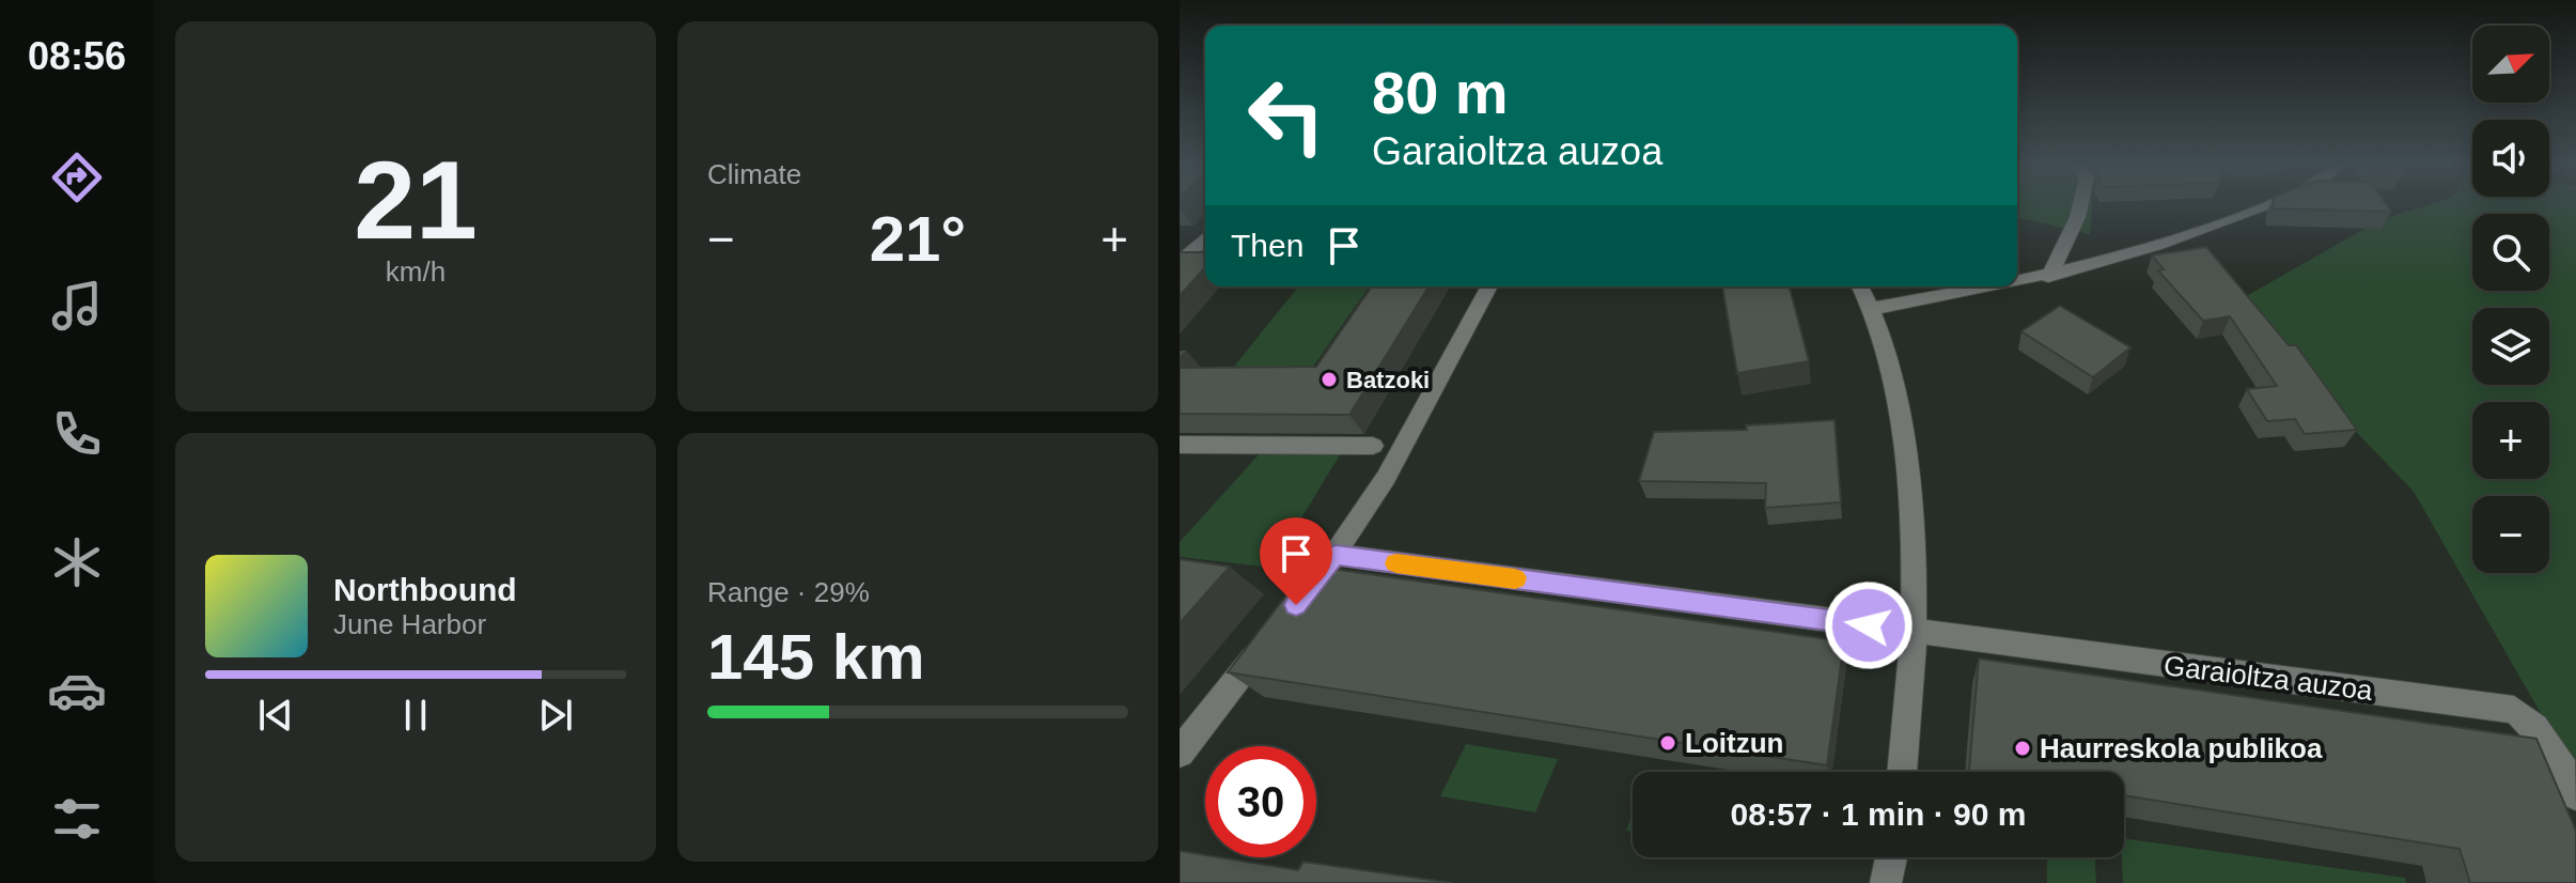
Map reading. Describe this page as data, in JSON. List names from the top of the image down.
{
  "streets": {
    "street": ["Garaioltza auzoa"]
  },
  "places": ["Batzoki", "Loitzun", "Haurreskola publikoa"],
  "north": "top right",
  "page": {
    "tabs": "08:56",
    "tile": [
      ["21", "km/h"],
      "Climate",
      ["Range · 29%", "145 km"]
    ],
    "map_buttons": ["+", "−"],
    "turn": ["80 m", "Garaioltza auzoa"],
    "heat": ["−", "21°", "+"],
    "then": "Then",
    "song": ["Northbound", "June Harbor"],
    "limit": "30",
    "trip": "08:57 · 1 min · 90 m"
  }
}
